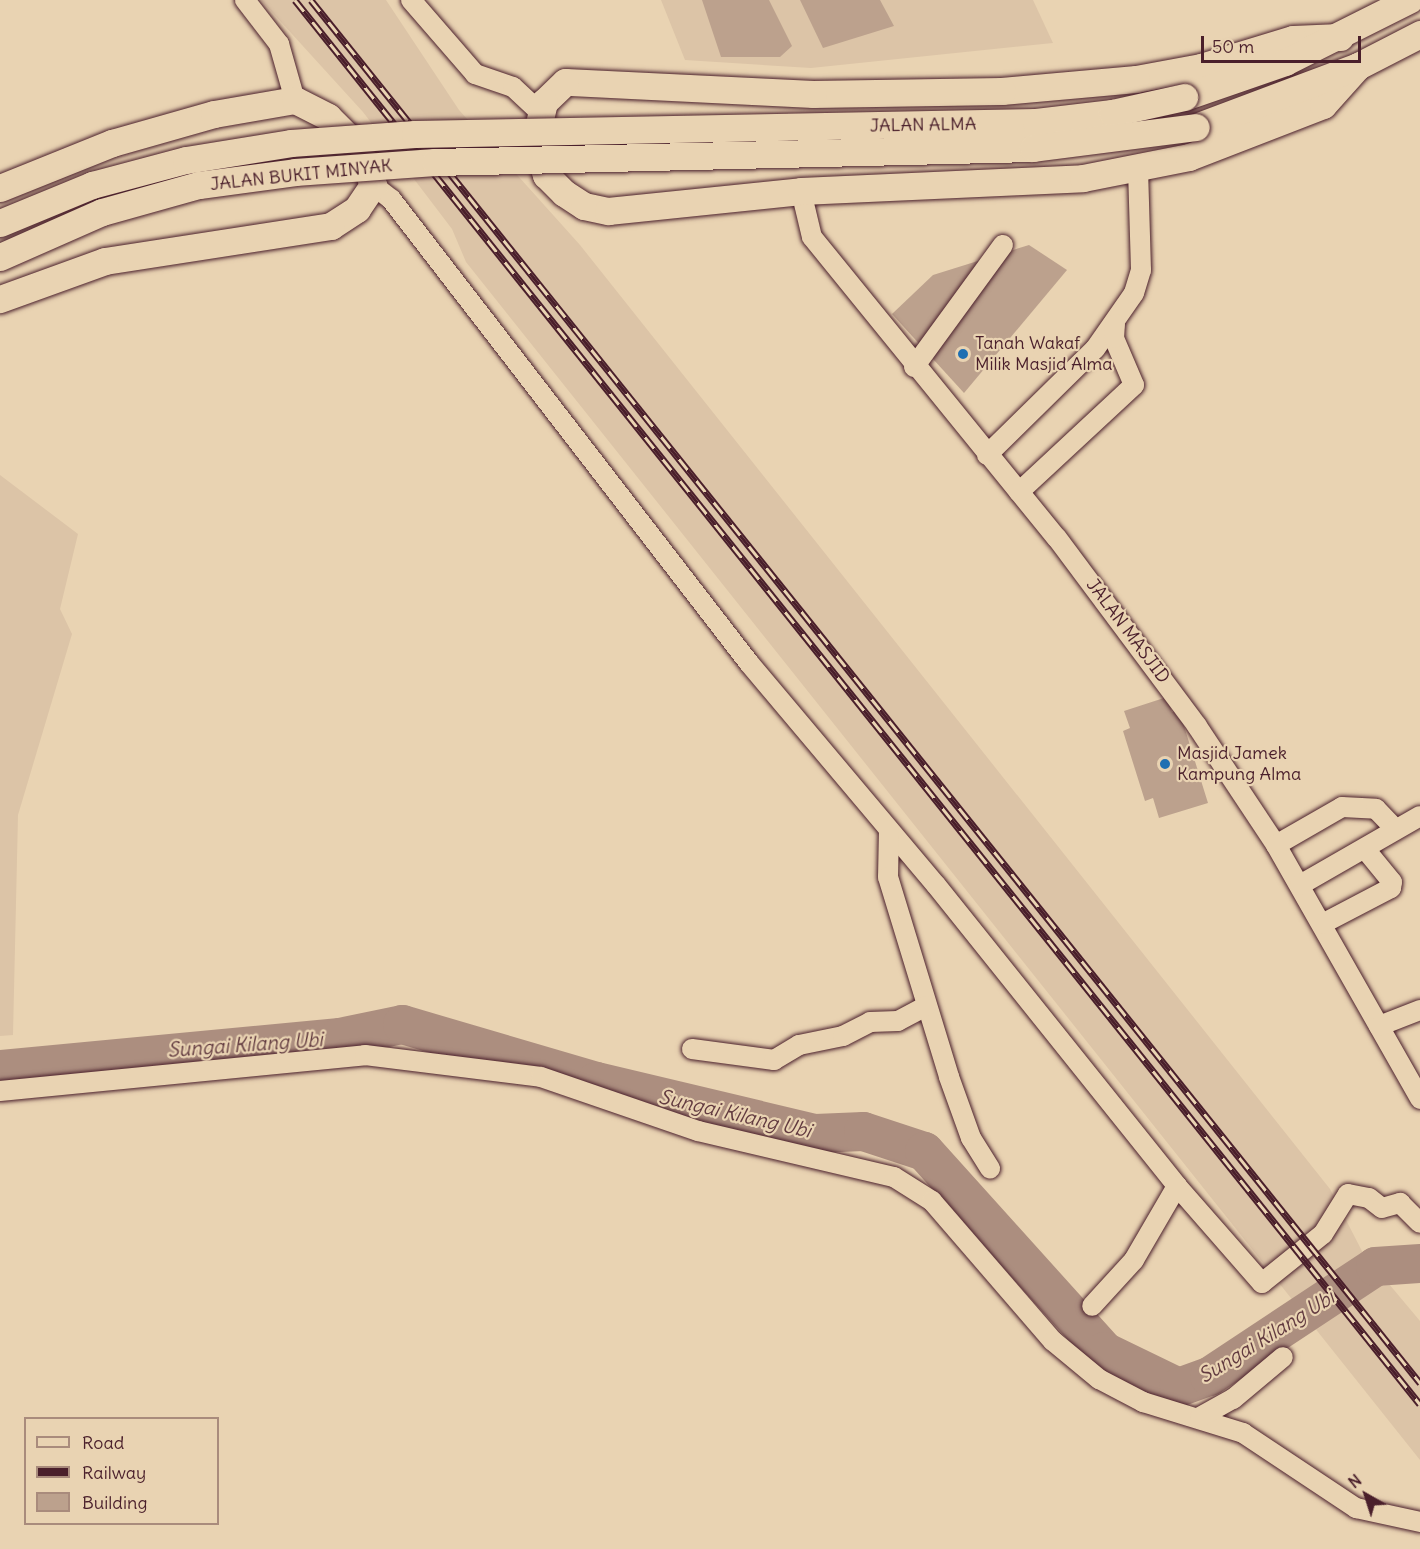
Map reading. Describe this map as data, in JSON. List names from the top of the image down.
{
  "streets": {
    "main road": ["JALAN ALMA", "JALAN BUKIT MINYAK"],
    "street": ["JALAN MASJID"]
  },
  "crossings": [
    ["JALAN ALMA", "JALAN BUKIT MINYAK"]
  ],
  "water": ["Sungai Kilang Ubi"],
  "places": ["Tanah Wakaf Milik Masjid Alma", "Masjid Jamek Kampung Alma"],
  "legend": ["Road", "Railway", "Building"],
  "scale_bar": "50 m",
  "north": "top left"
}
